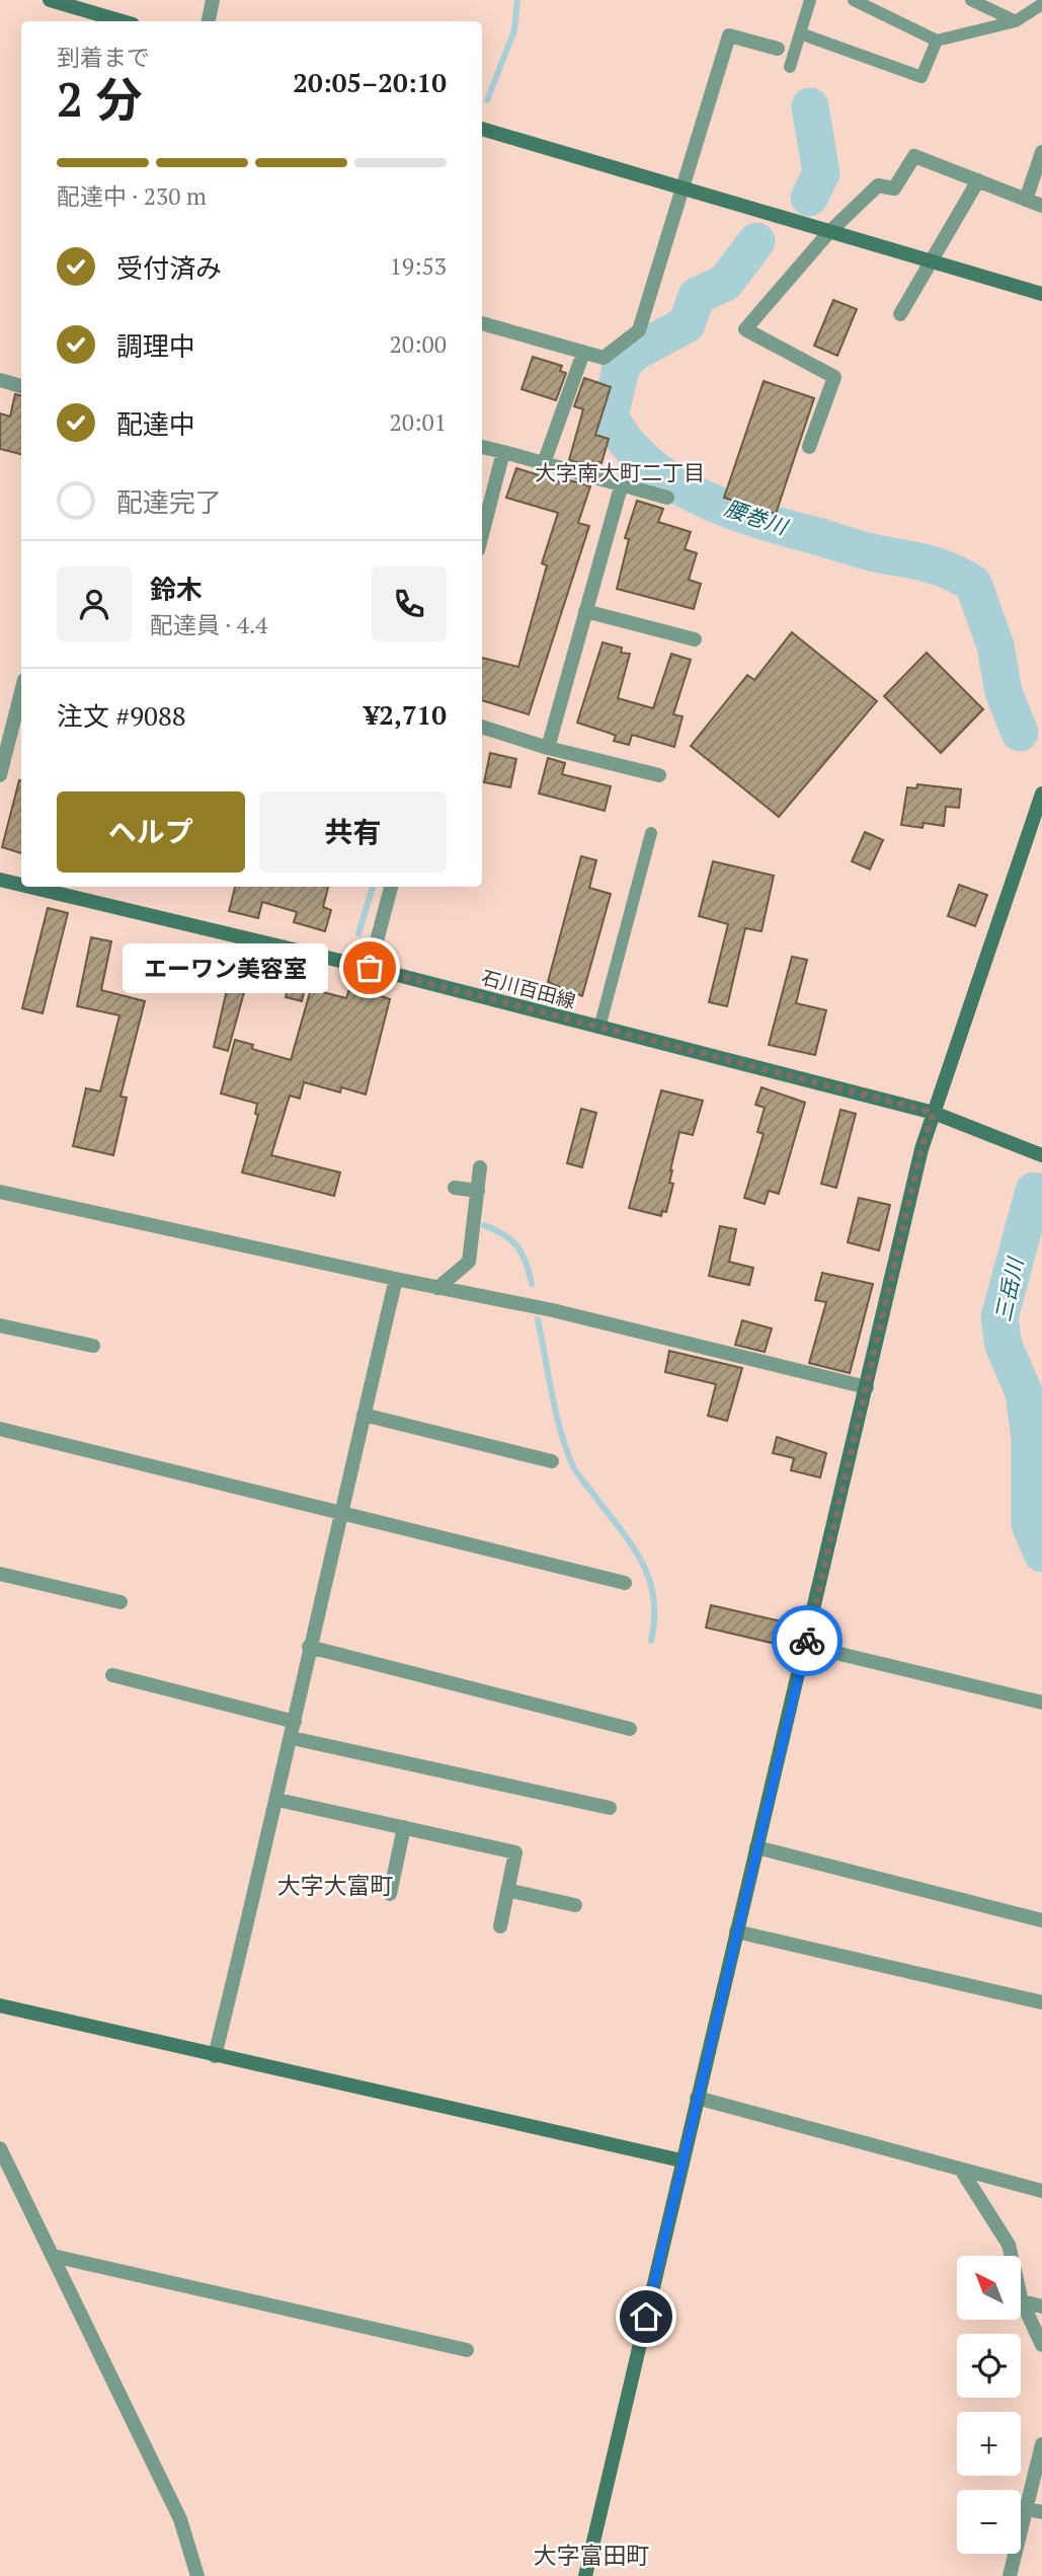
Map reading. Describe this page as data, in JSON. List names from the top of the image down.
{
  "streets": {
    "street": ["石川百田線"]
  },
  "districts": ["大字南大町二丁目", "大字大富町", "大字富田町"],
  "water": ["腰巻川", "三岳川"],
  "places": ["エーワン美容室"],
  "north": "top left",
  "page": {
    "heading": ["2 分", "到着まで", "20:05–20:10"],
    "panel": [
      "鈴木",
      "配達員 · 4.4",
      "注文 #9088",
      "¥2,710"
    ],
    "bar": "配達中 · 230 m",
    "list": [
      ["受付済み", "19:53"],
      ["調理中", "20:00"],
      ["配達中", "20:01"],
      "配達完了"
    ],
    "buttons": ["ヘルプ", "共有"],
    "bubble": "エーワン美容室",
    "map_buttons": ["+", "−"]
  }
}
